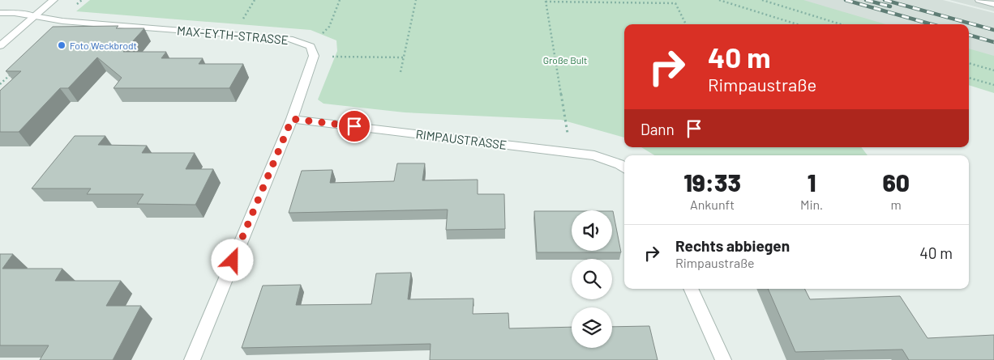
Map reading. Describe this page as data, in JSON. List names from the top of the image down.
{
  "streets": {
    "street": ["MAX-EYTH-STRASSE", "RIMPAUSTRASSE"]
  },
  "parks": ["Große Bult"],
  "places": ["Foto Weckbrodt"],
  "page": {
    "turn": ["40 m", "Rimpaustraße"],
    "then": "Dann",
    "eta": [
      "19:33",
      "Ankunft",
      "1",
      "Min.",
      "60",
      "m"
    ],
    "list": [
      {
        "name": "Rechts abbiegen",
        "note": "Rimpaustraße",
        "value": "40 m"
      }
    ]
  }
}
